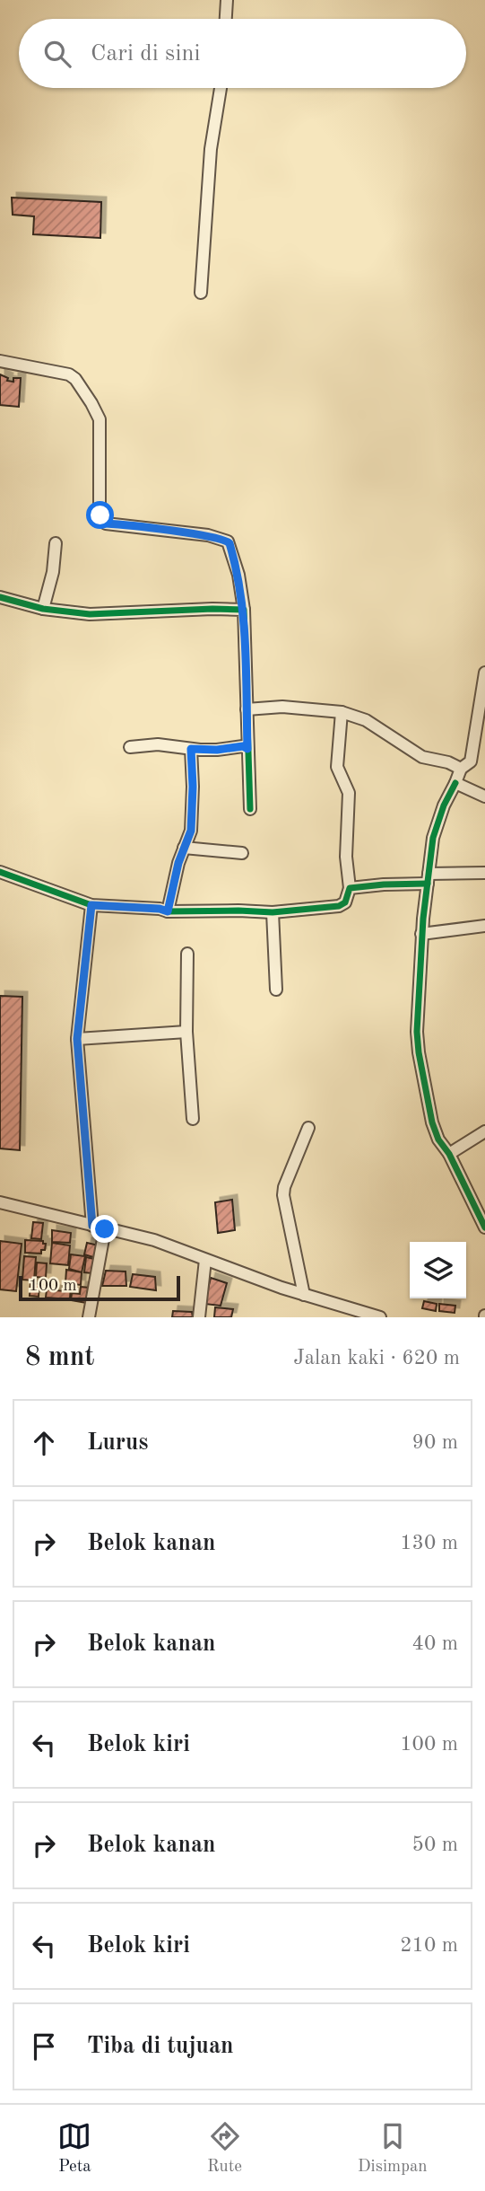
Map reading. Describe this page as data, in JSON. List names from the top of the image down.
{
  "scale_bar": "100 m",
  "page": {
    "search": "Cari di sini",
    "scale": "100 m",
    "heading": ["8 mnt", "Jalan kaki · 620 m"],
    "list": [
      ["Lurus", "90 m"],
      ["Belok kanan", "130 m"],
      ["Belok kanan", "40 m"],
      ["Belok kiri", "100 m"],
      ["Belok kanan", "50 m"],
      ["Belok kiri", "210 m"],
      "Tiba di tujuan"
    ],
    "nav": ["Peta", "Rute", "Disimpan"]
  }
}
